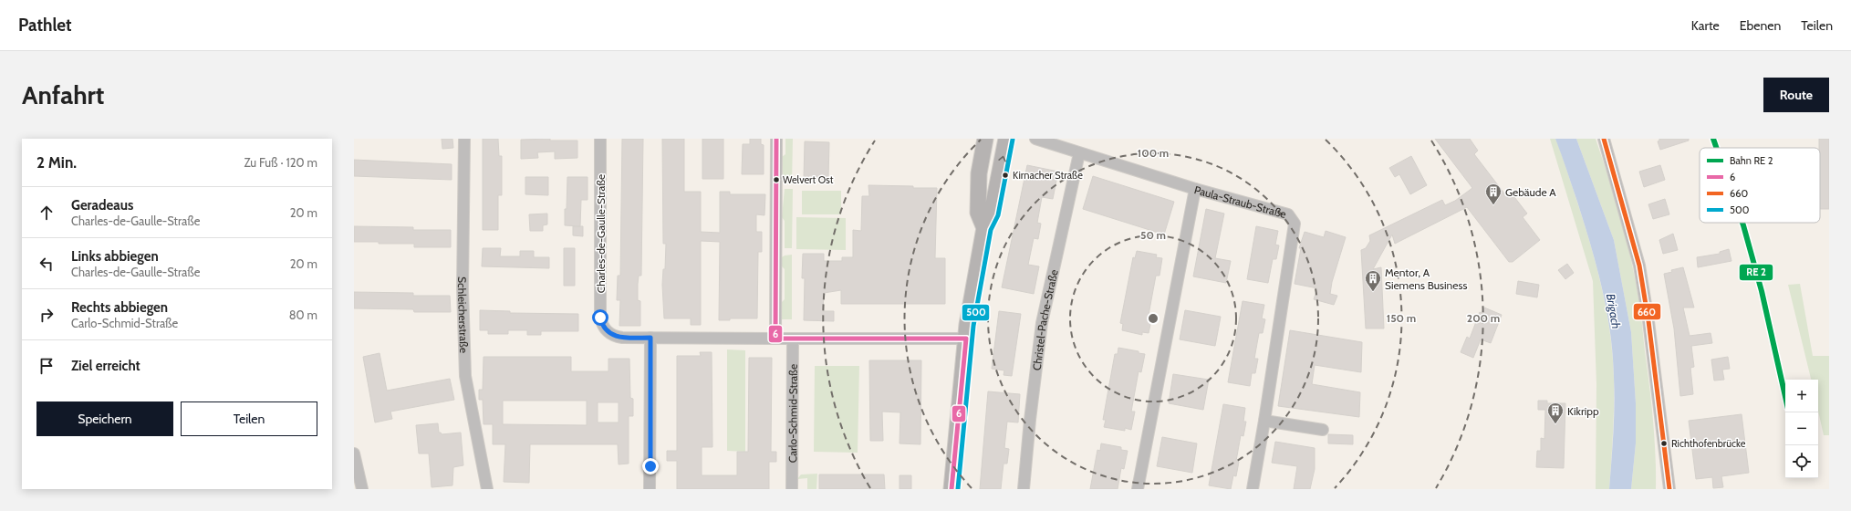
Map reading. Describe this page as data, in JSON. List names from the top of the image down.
{
  "streets": {
    "street": [
      "Paula-Straub-Straße",
      "Charles-de-Gaulle-Straße",
      "Schleicherstraße",
      "Christel-Pache-Straße",
      "Carlo-Schmid-Straße"
    ]
  },
  "crossings": [
    ["Paula-Straub-Straße", "Christel-Pache-Straße"],
    ["Charles-de-Gaulle-Straße", "Carlo-Schmid-Straße"]
  ],
  "water": ["Brigach"],
  "places": {
    "other": ["Kirnacher Straße", "Welvert Ost", "Richthofenbrücke"],
    "building": ["Gebäude A", "Mentor, A Siemens Business", "Kikripp"]
  },
  "lines": ["transit line 6", "transit line 660", "transit line 500"],
  "legend": [
    "Bahn RE 2",
    "6",
    "660",
    "500"
  ],
  "page": {
    "header": "Pathlet",
    "nav": ["Karte", "Ebenen", "Teilen"],
    "buttons": [
      "Route",
      ["Speichern", "Teilen"]
    ],
    "title": "Anfahrt",
    "heading": ["2 Min.", "Zu Fuß · 120 m"],
    "list": [
      ["Geradeaus", "Charles-de-Gaulle-Straße", "20 m"],
      ["Links abbiegen", "Charles-de-Gaulle-Straße", "20 m"],
      ["Rechts abbiegen", "Carlo-Schmid-Straße", "80 m"],
      "Ziel erreicht"
    ],
    "map_buttons": ["+", "−"]
  },
  "rings": [
    "100 m",
    "50 m",
    "150 m",
    "200 m"
  ]
}
